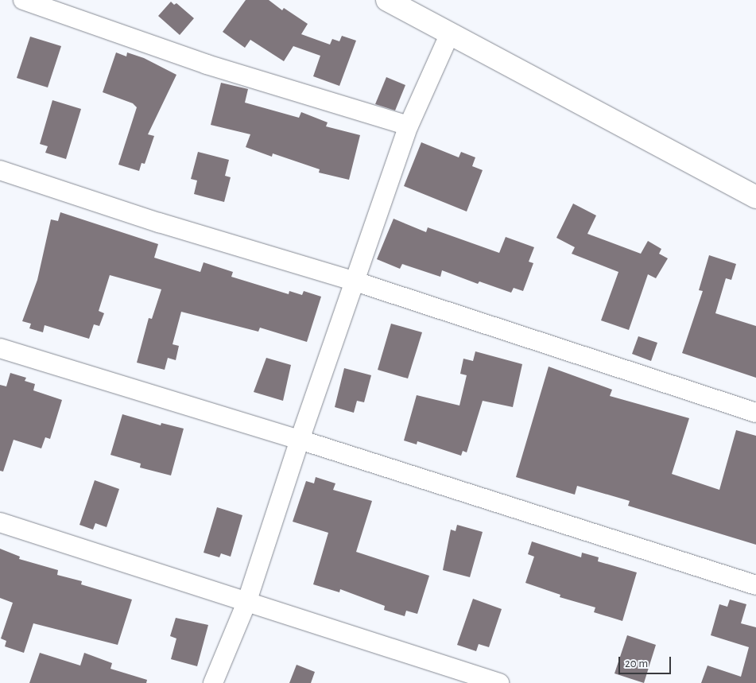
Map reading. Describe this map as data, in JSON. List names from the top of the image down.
{
  "scale_bar": "20 m"
}
